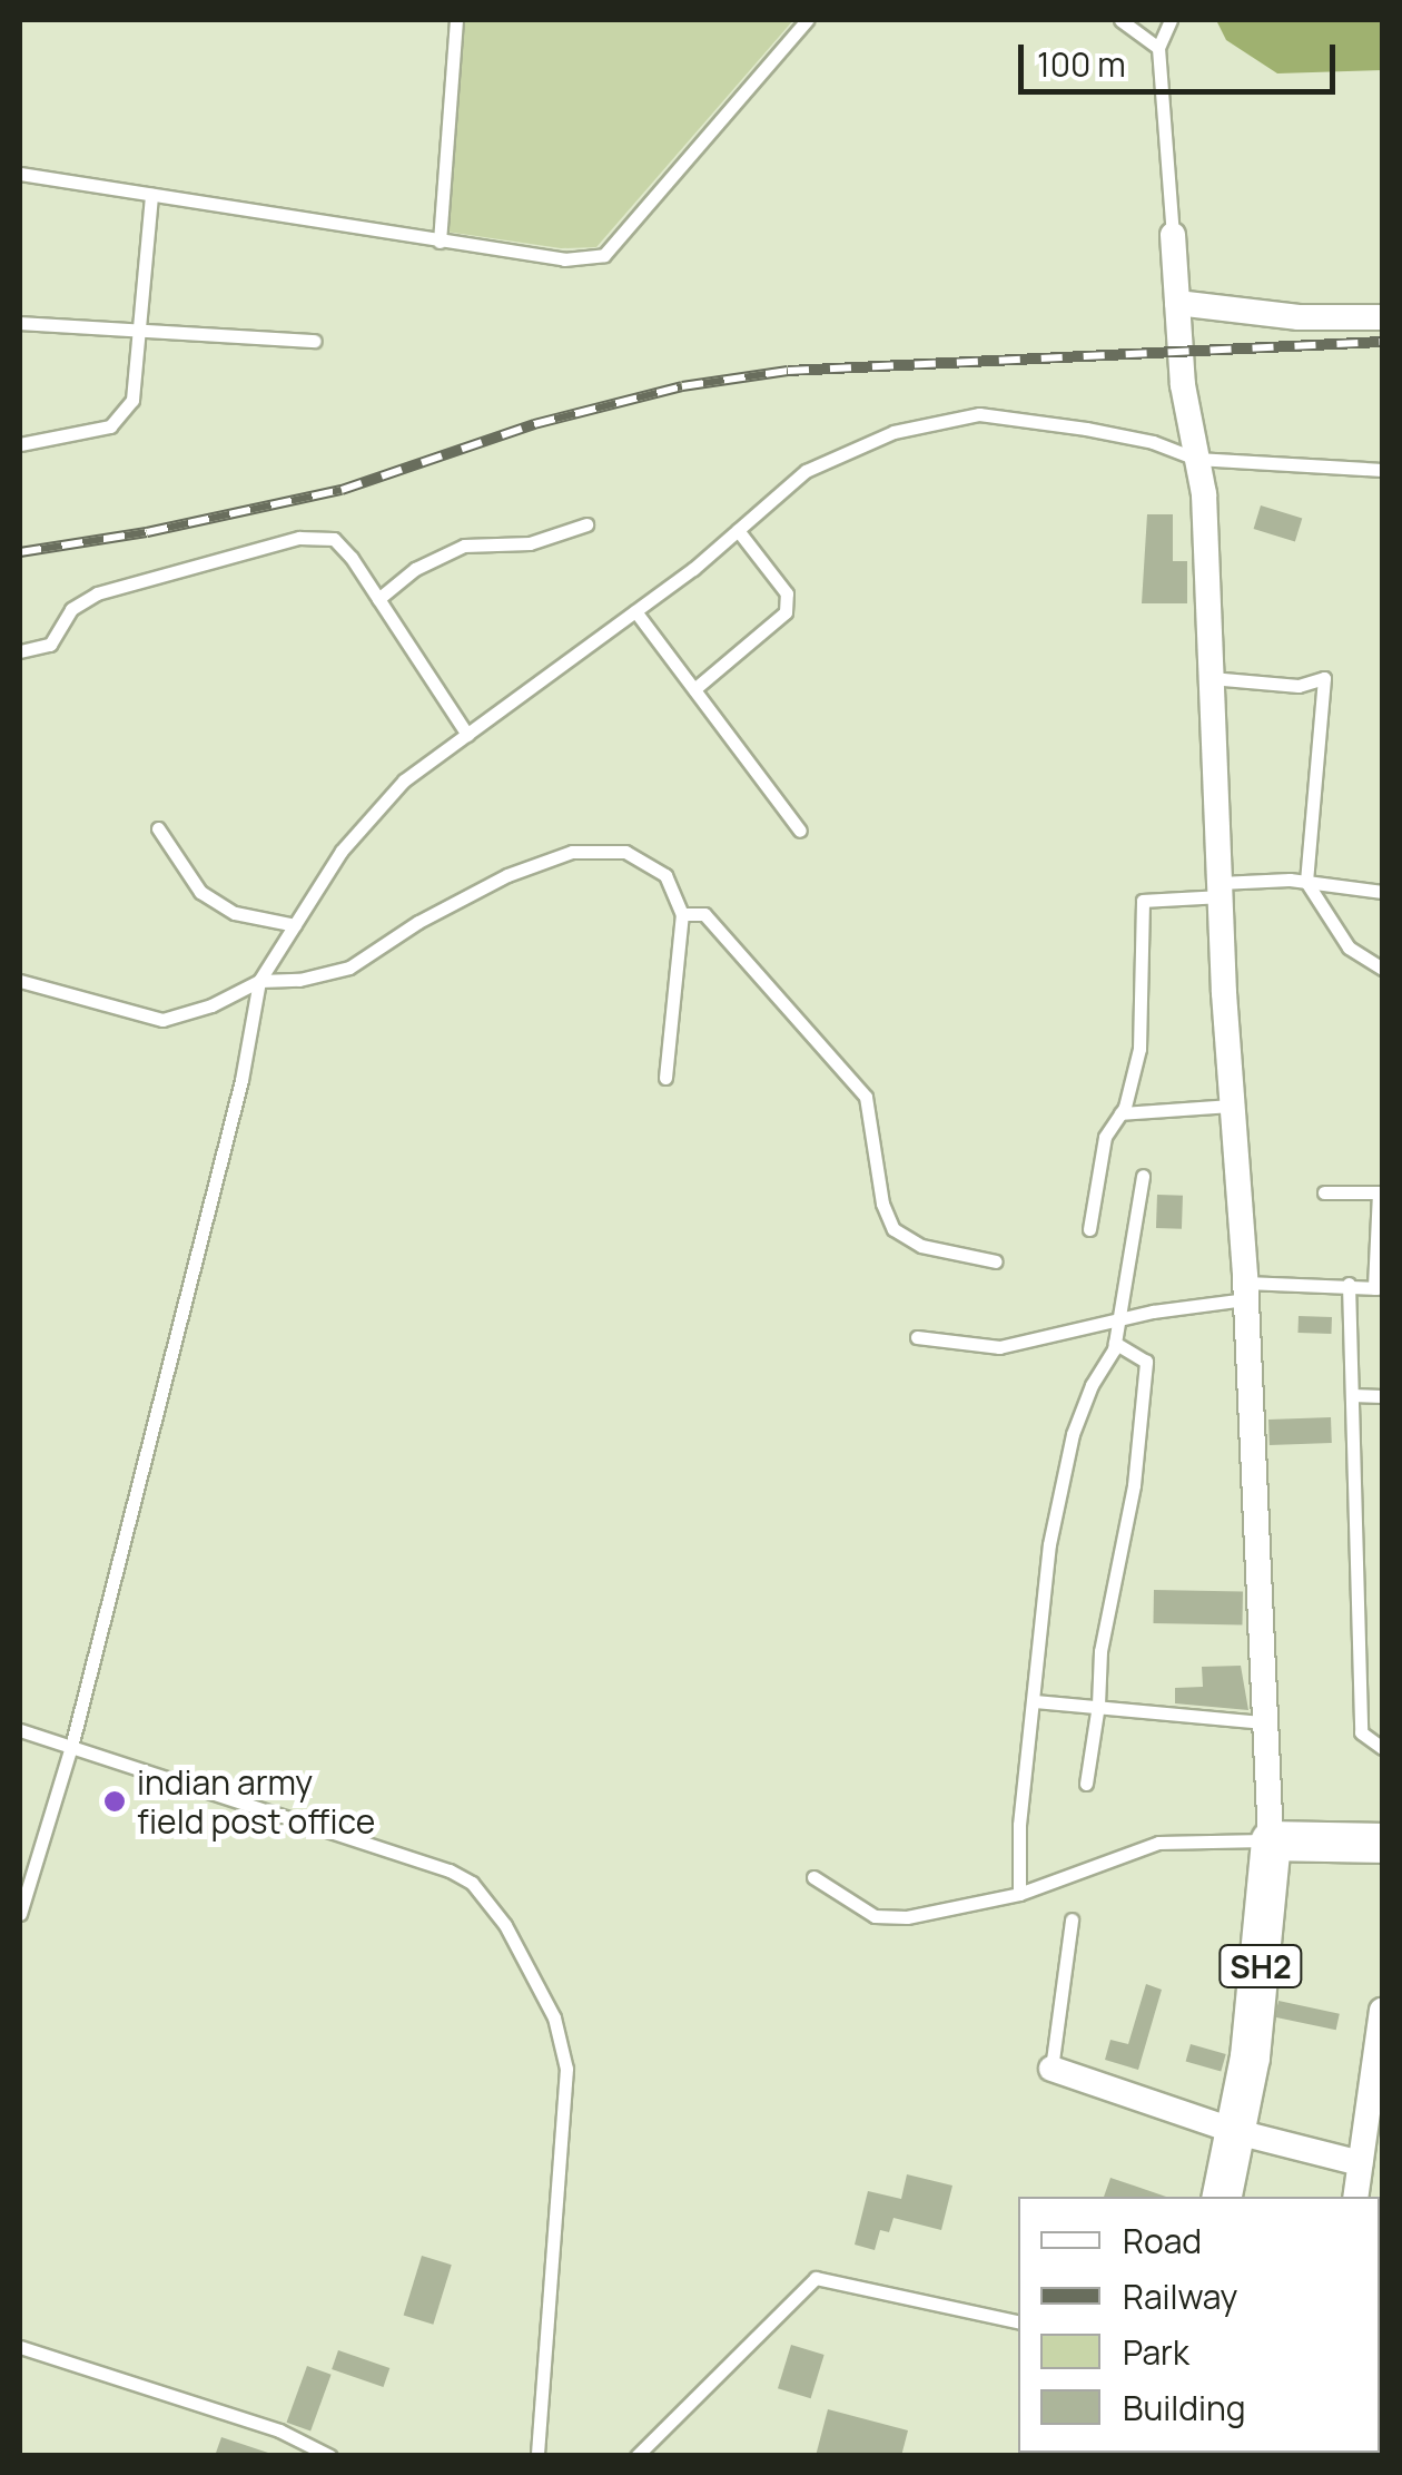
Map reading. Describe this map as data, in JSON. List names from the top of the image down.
{
  "streets": {
    "main road": ["SH2"]
  },
  "places": ["indian army field post office"],
  "legend": [
    "Road",
    "Railway",
    "Park",
    "Building"
  ],
  "scale_bar": "100 m"
}
